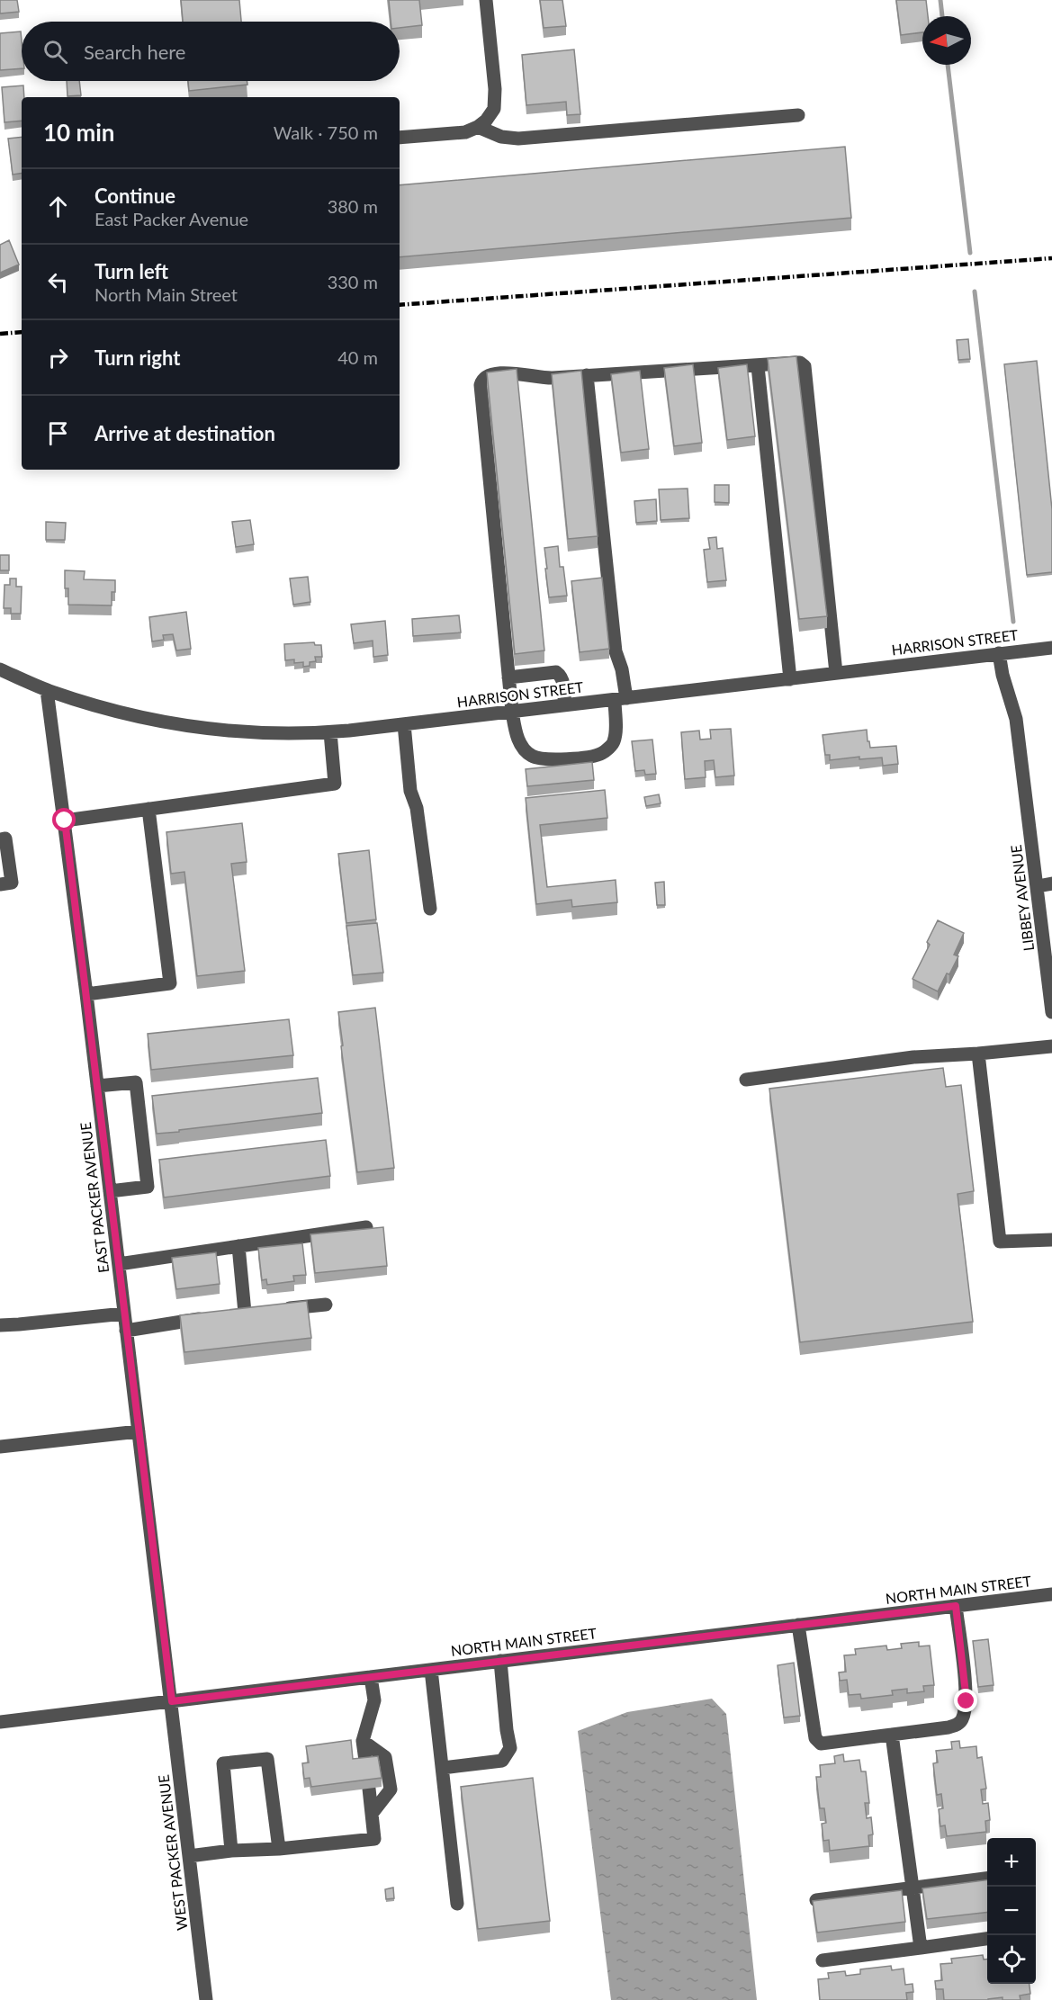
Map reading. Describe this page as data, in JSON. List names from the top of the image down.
{
  "streets": {
    "street": [
      "HARRISON STREET",
      "LIBBEY AVENUE",
      "EAST PACKER AVENUE",
      "NORTH MAIN STREET",
      "WEST PACKER AVENUE"
    ]
  },
  "crossings": [
    ["HARRISON STREET", "LIBBEY AVENUE"],
    ["HARRISON STREET", "EAST PACKER AVENUE"],
    ["EAST PACKER AVENUE", "NORTH MAIN STREET"],
    ["EAST PACKER AVENUE", "WEST PACKER AVENUE"],
    ["NORTH MAIN STREET", "WEST PACKER AVENUE"]
  ],
  "north": "left",
  "page": {
    "search": "Search here",
    "heading": ["10 min", "Walk · 750 m"],
    "list": [
      ["Continue", "East Packer Avenue", "380 m"],
      ["Turn left", "North Main Street", "330 m"],
      ["Turn right", "40 m"],
      "Arrive at destination"
    ],
    "map_buttons": ["+", "−"]
  }
}
